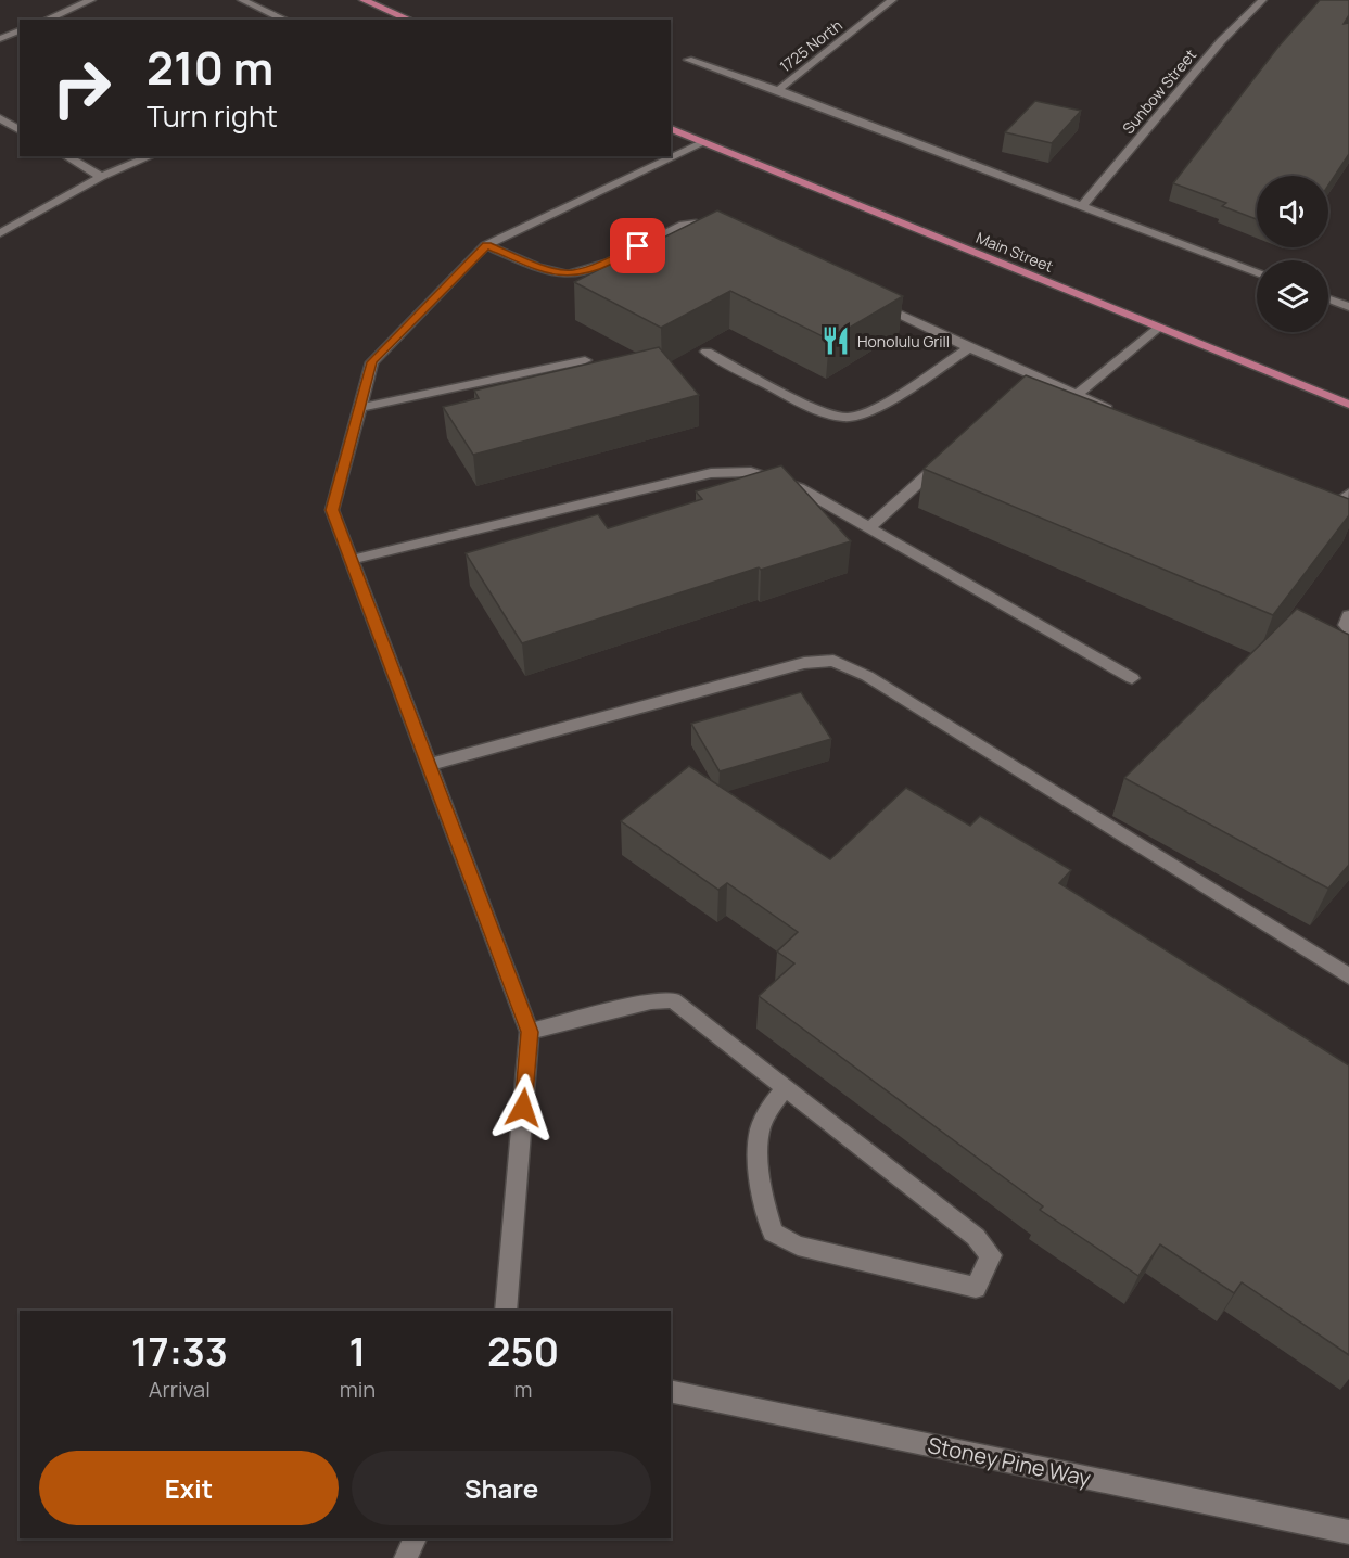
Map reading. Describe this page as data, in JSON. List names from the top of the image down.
{
  "streets": {
    "main road": ["Main Street"],
    "street": ["1725 North", "Sunbow Street", "Stoney Pine Way"]
  },
  "places": {
    "restaurant": ["Honolulu Grill"]
  },
  "page": {
    "turn": ["210 m", "Turn right"],
    "eta": [
      "17:33",
      "Arrival",
      "1",
      "min",
      "250",
      "m"
    ],
    "buttons": ["Exit", "Share"]
  }
}
